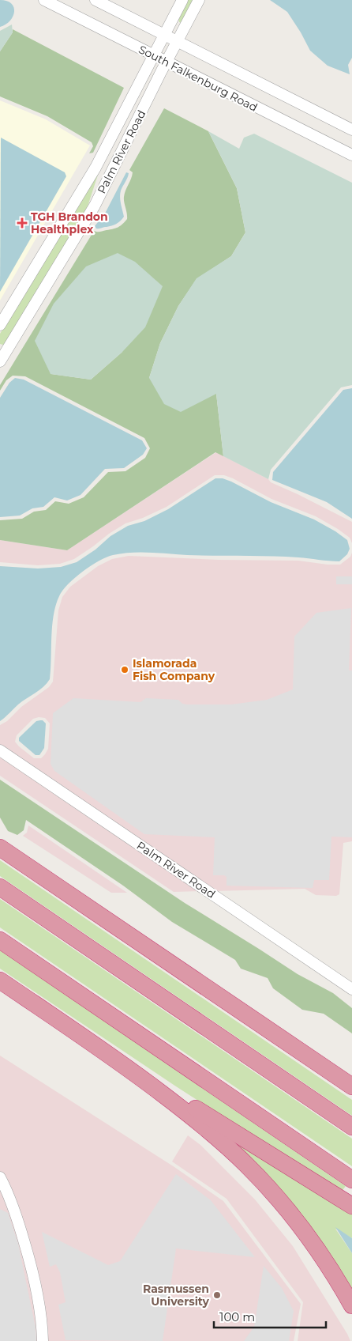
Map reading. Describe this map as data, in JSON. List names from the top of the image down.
{
  "streets": {
    "street": ["South Falkenburg Road", "Palm River Road"]
  },
  "crossings": [
    ["South Falkenburg Road", "Palm River Road"]
  ],
  "places": {
    "health": ["TGH Brandon Healthplex"],
    "other": ["Islamorada Fish Company", "Rasmussen University"]
  },
  "scale_bar": "100 m"
}
